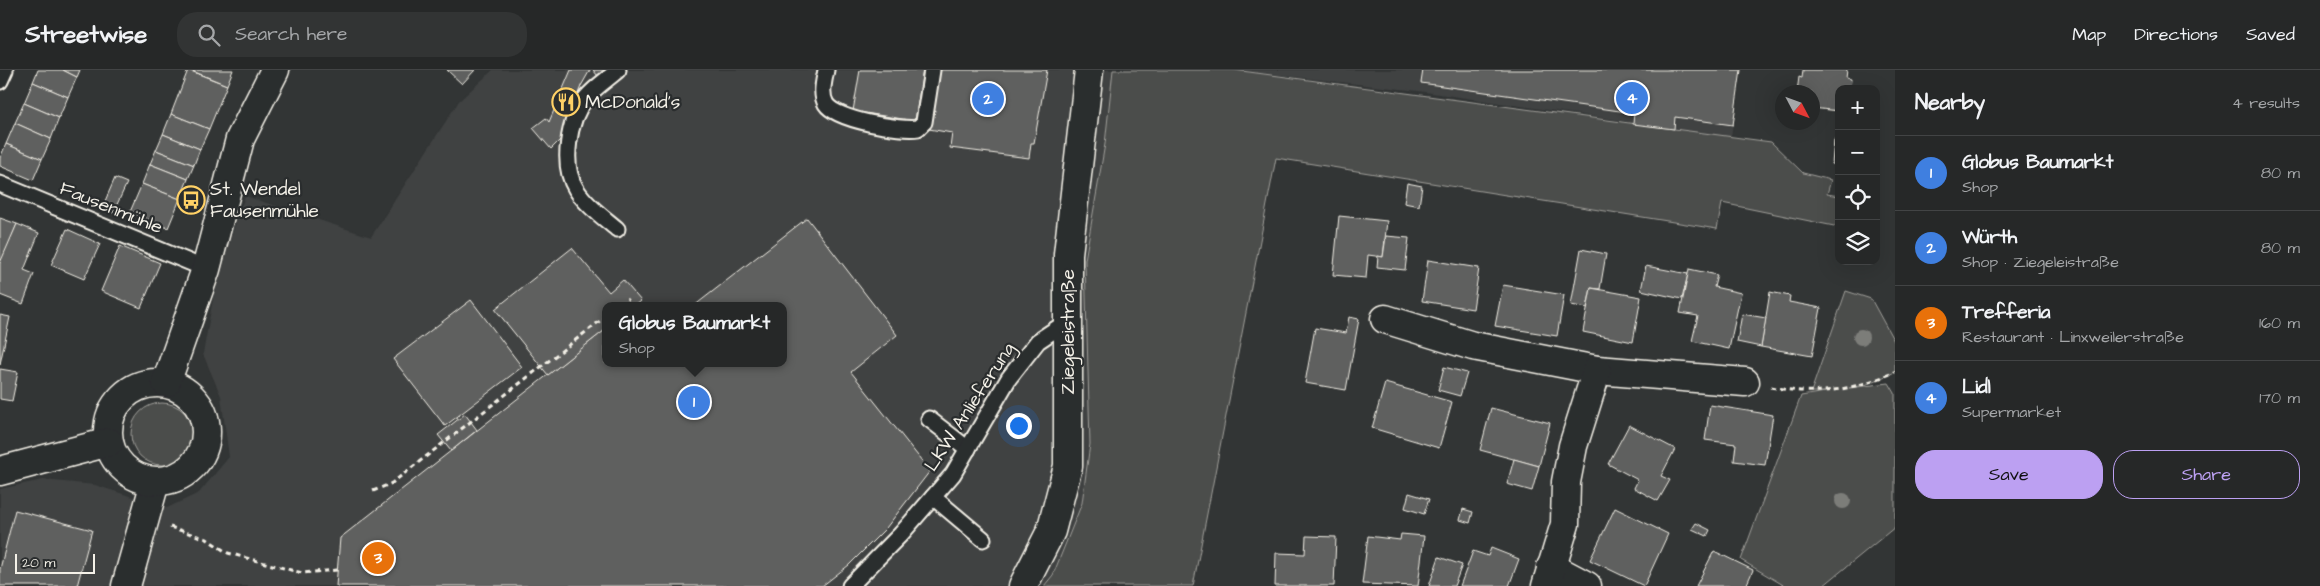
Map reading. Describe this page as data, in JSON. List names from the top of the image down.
{
  "streets": {
    "street": ["Ziegeleistraße"],
    "lane": ["Fausenmühle", "LKW Anlieferung"]
  },
  "crossings": [
    ["Ziegeleistraße", "LKW Anlieferung"]
  ],
  "places": {
    "restaurant": ["McDonald's"],
    "bus stop": ["St. Wendel Fausenmühle"]
  },
  "scale_bar": "20 m",
  "north": "bottom right",
  "page": {
    "header": "Streetwise",
    "search": "Search here",
    "nav": ["Map", "Directions", "Saved"],
    "heading": ["Nearby", "4 results"],
    "pins": [
      "4",
      "2",
      "1",
      "3"
    ],
    "map_buttons": ["+", "−"],
    "list": [
      {
        "mark": "1",
        "name": "Globus Baumarkt",
        "note": "Shop",
        "value": "80 m"
      },
      {
        "mark": "2",
        "name": "Würth",
        "note": "Shop · Ziegeleistraße",
        "value": "80 m"
      },
      {
        "mark": "3",
        "name": "Trefferia",
        "note": "Restaurant · Linxweilerstraße",
        "value": "160 m"
      },
      {
        "mark": "4",
        "name": "Lidl",
        "note": "Supermarket",
        "value": "170 m"
      }
    ],
    "popup": ["Globus Baumarkt", "Shop"],
    "buttons": ["Save", "Share"],
    "scale": "20 m"
  }
}
